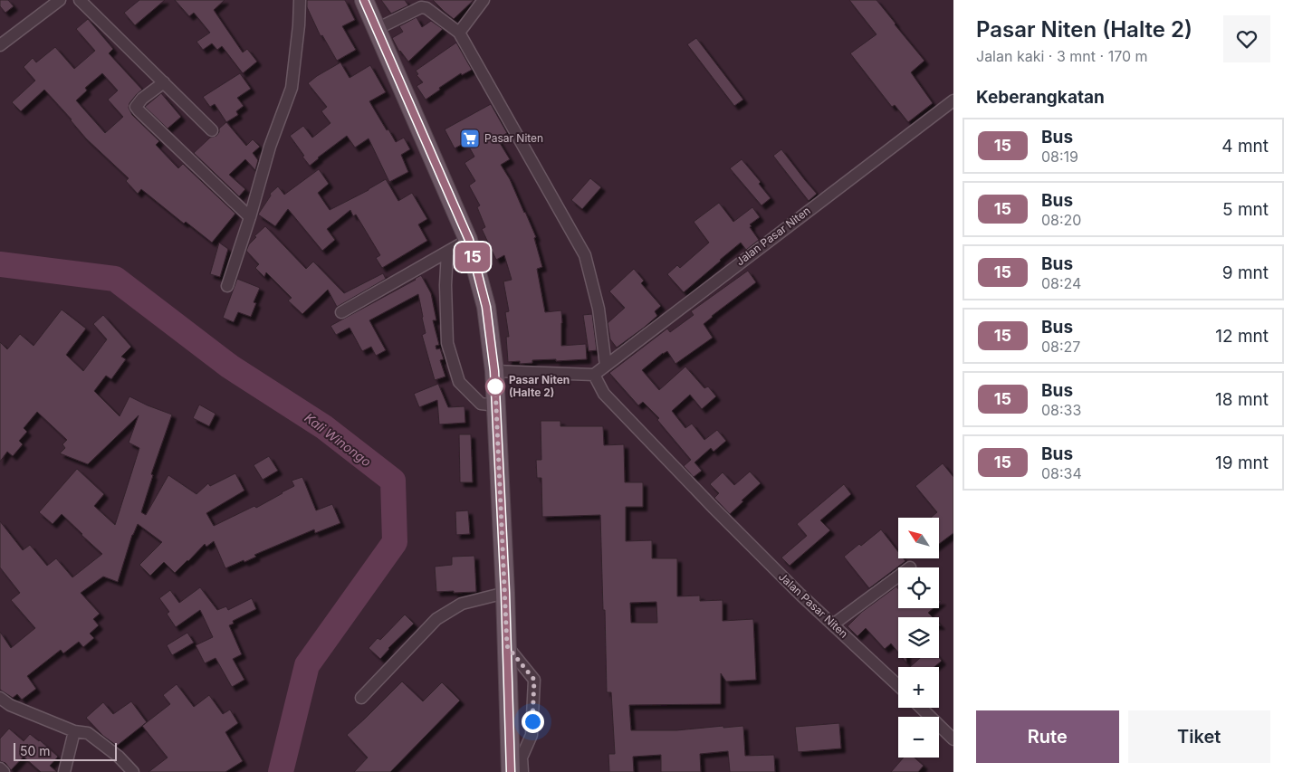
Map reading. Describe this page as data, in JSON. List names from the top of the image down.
{
  "streets": {
    "street": ["Jalan Pasar Niten"]
  },
  "water": ["Kali Winongo"],
  "places": {
    "supermarket": ["Pasar Niten"],
    "other": ["Pasar Niten (Halte 2)"]
  },
  "lines": ["bus line 15"],
  "scale_bar": "50 m",
  "north": "top left",
  "page": {
    "on_map": "15",
    "heading": [
      ["Pasar Niten (Halte 2)", "Jalan kaki · 3 mnt · 170 m"],
      "Keberangkatan"
    ],
    "list": [
      {
        "mark": "15",
        "name": "Bus",
        "note": "08:19",
        "value": "4 mnt"
      },
      {
        "mark": "15",
        "name": "Bus",
        "note": "08:20",
        "value": "5 mnt"
      },
      {
        "mark": "15",
        "name": "Bus",
        "note": "08:24",
        "value": "9 mnt"
      },
      {
        "mark": "15",
        "name": "Bus",
        "note": "08:27",
        "value": "12 mnt"
      },
      {
        "mark": "15",
        "name": "Bus",
        "note": "08:33",
        "value": "18 mnt"
      },
      {
        "mark": "15",
        "name": "Bus",
        "note": "08:34",
        "value": "19 mnt"
      }
    ],
    "map_buttons": ["+", "−"],
    "buttons": ["Rute", "Tiket"],
    "scale": "50 m"
  }
}
